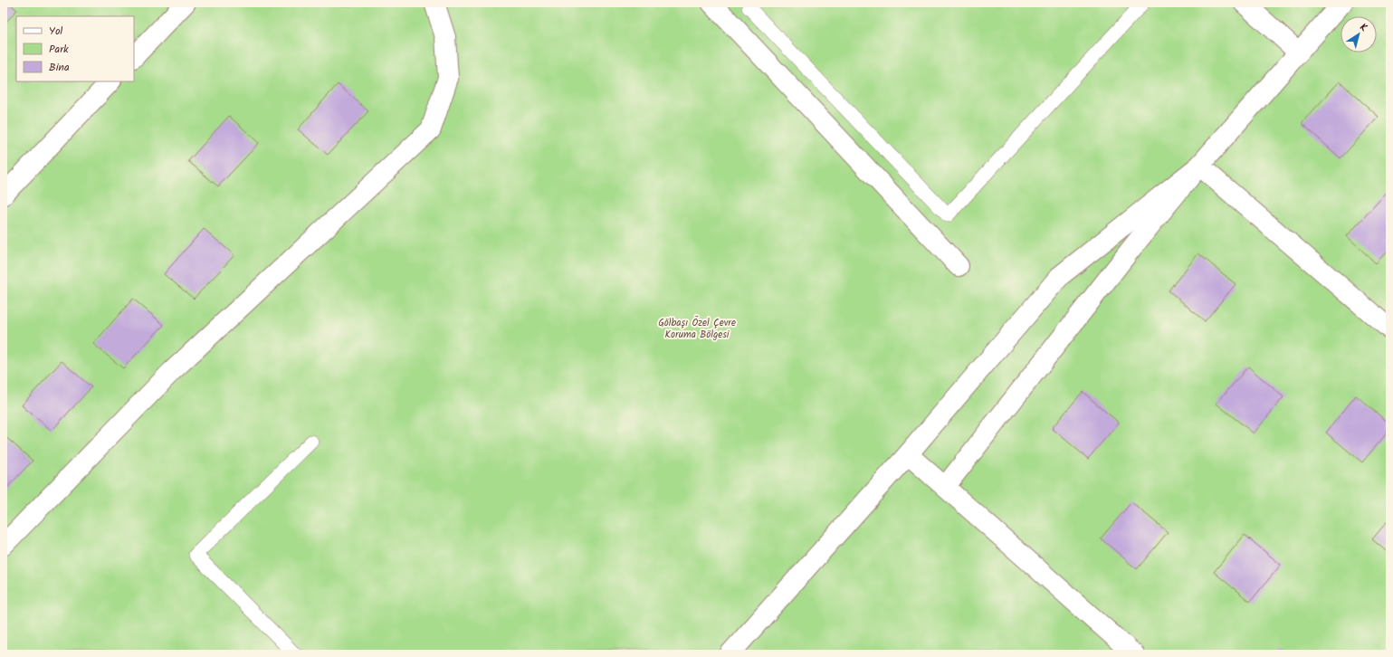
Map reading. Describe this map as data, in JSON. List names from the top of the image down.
{
  "parks": ["Gölbaşı Özel Çevre Koruma Bölgesi"],
  "legend": ["Yol", "Park", "Bina"],
  "north": "top right"
}
